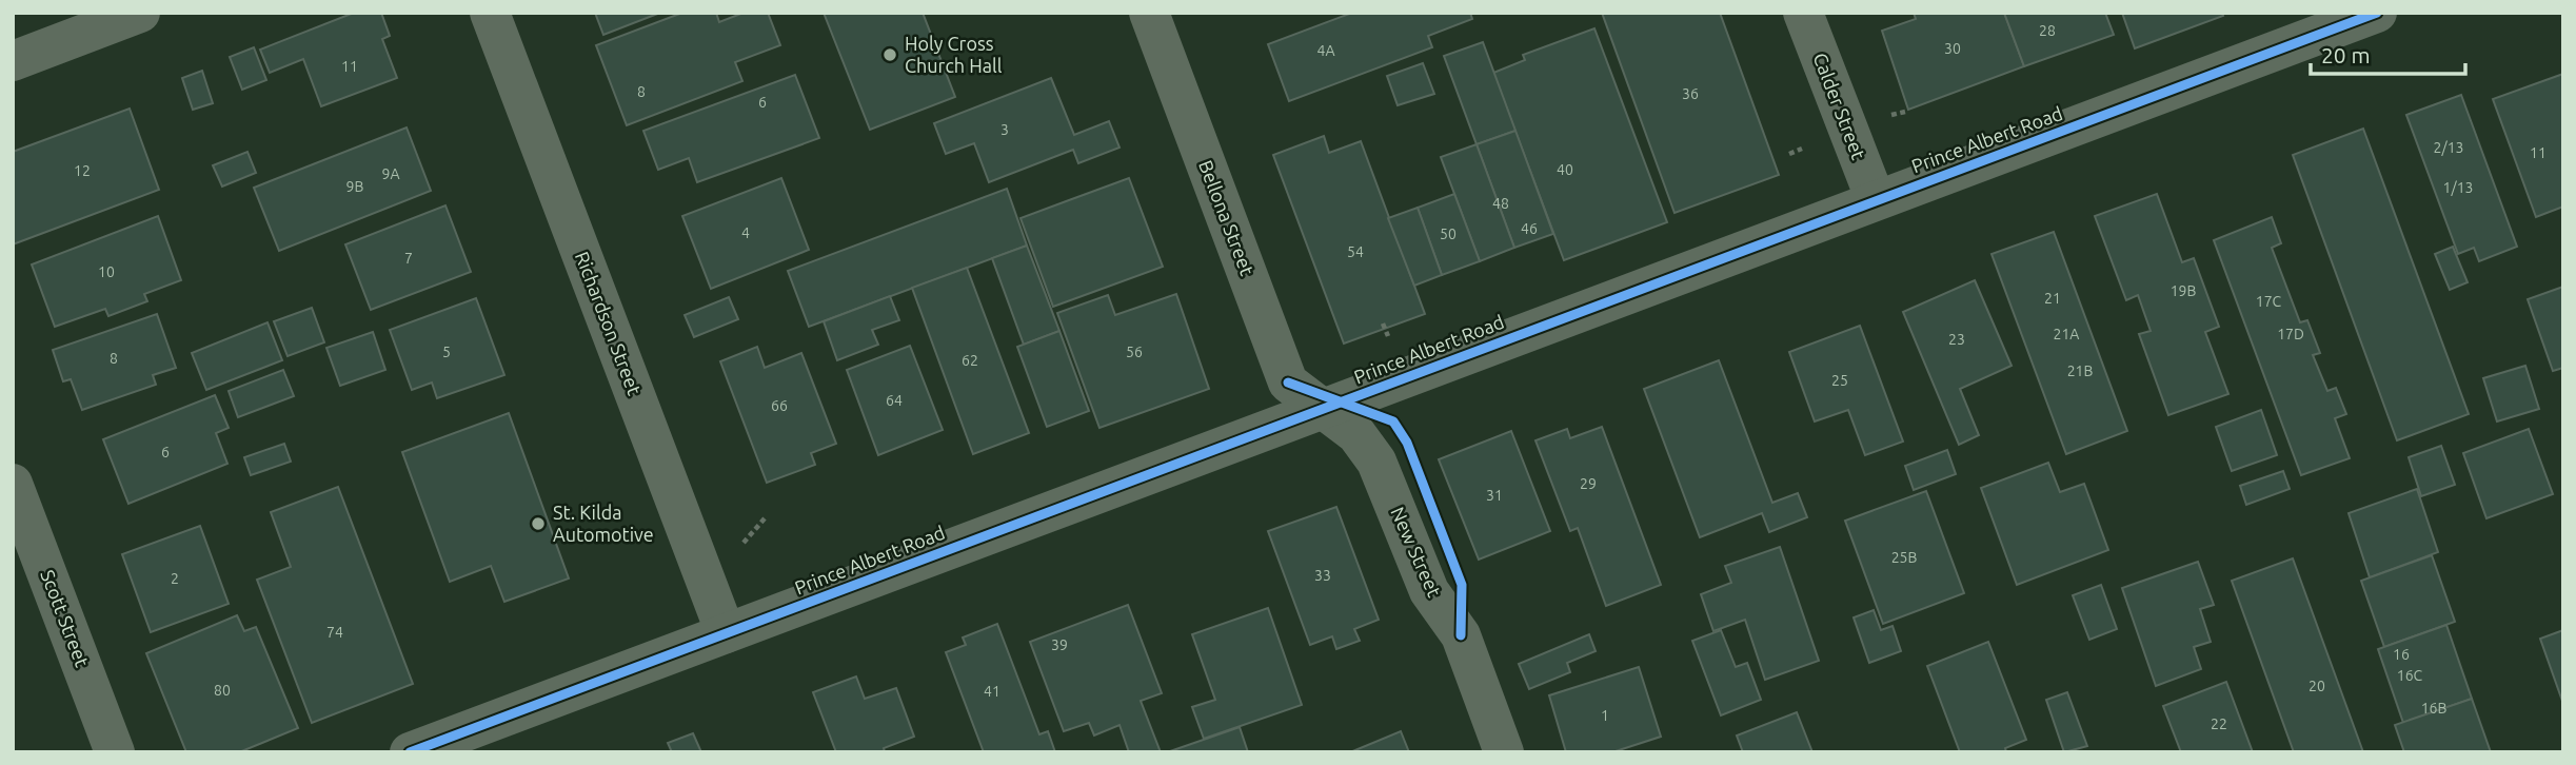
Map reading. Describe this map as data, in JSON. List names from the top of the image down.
{
  "streets": {
    "street": [
      "Calder Street",
      "Prince Albert Road",
      "Bellona Street",
      "Richardson Street",
      "New Street",
      "Scott Street"
    ]
  },
  "crossings": [
    ["Calder Street", "Prince Albert Road"],
    ["Prince Albert Road", "Bellona Street"],
    ["Prince Albert Road", "Richardson Street"],
    ["Prince Albert Road", "New Street"],
    ["Bellona Street", "New Street"]
  ],
  "places": ["Holy Cross Church Hall", "St. Kilda Automotive"],
  "house_numbers": [
    "28",
    "30",
    "4A",
    "11",
    "8",
    "36",
    "6",
    "3",
    "2/13",
    "11",
    "40",
    "12",
    "9A",
    "9B",
    "1/13",
    "48",
    "46",
    "4",
    "50",
    "54",
    "7",
    "10",
    "19B",
    "21",
    "17C",
    "21A",
    "17D",
    "23",
    "5",
    "56",
    "8",
    "62",
    "21B",
    "25",
    "64",
    "66",
    "6",
    "29",
    "31",
    "25B",
    "33",
    "2",
    "74",
    "39",
    "16",
    "16C",
    "20",
    "80",
    "41",
    "16B",
    "1",
    "22"
  ],
  "scale_bar": "20 m"
}
